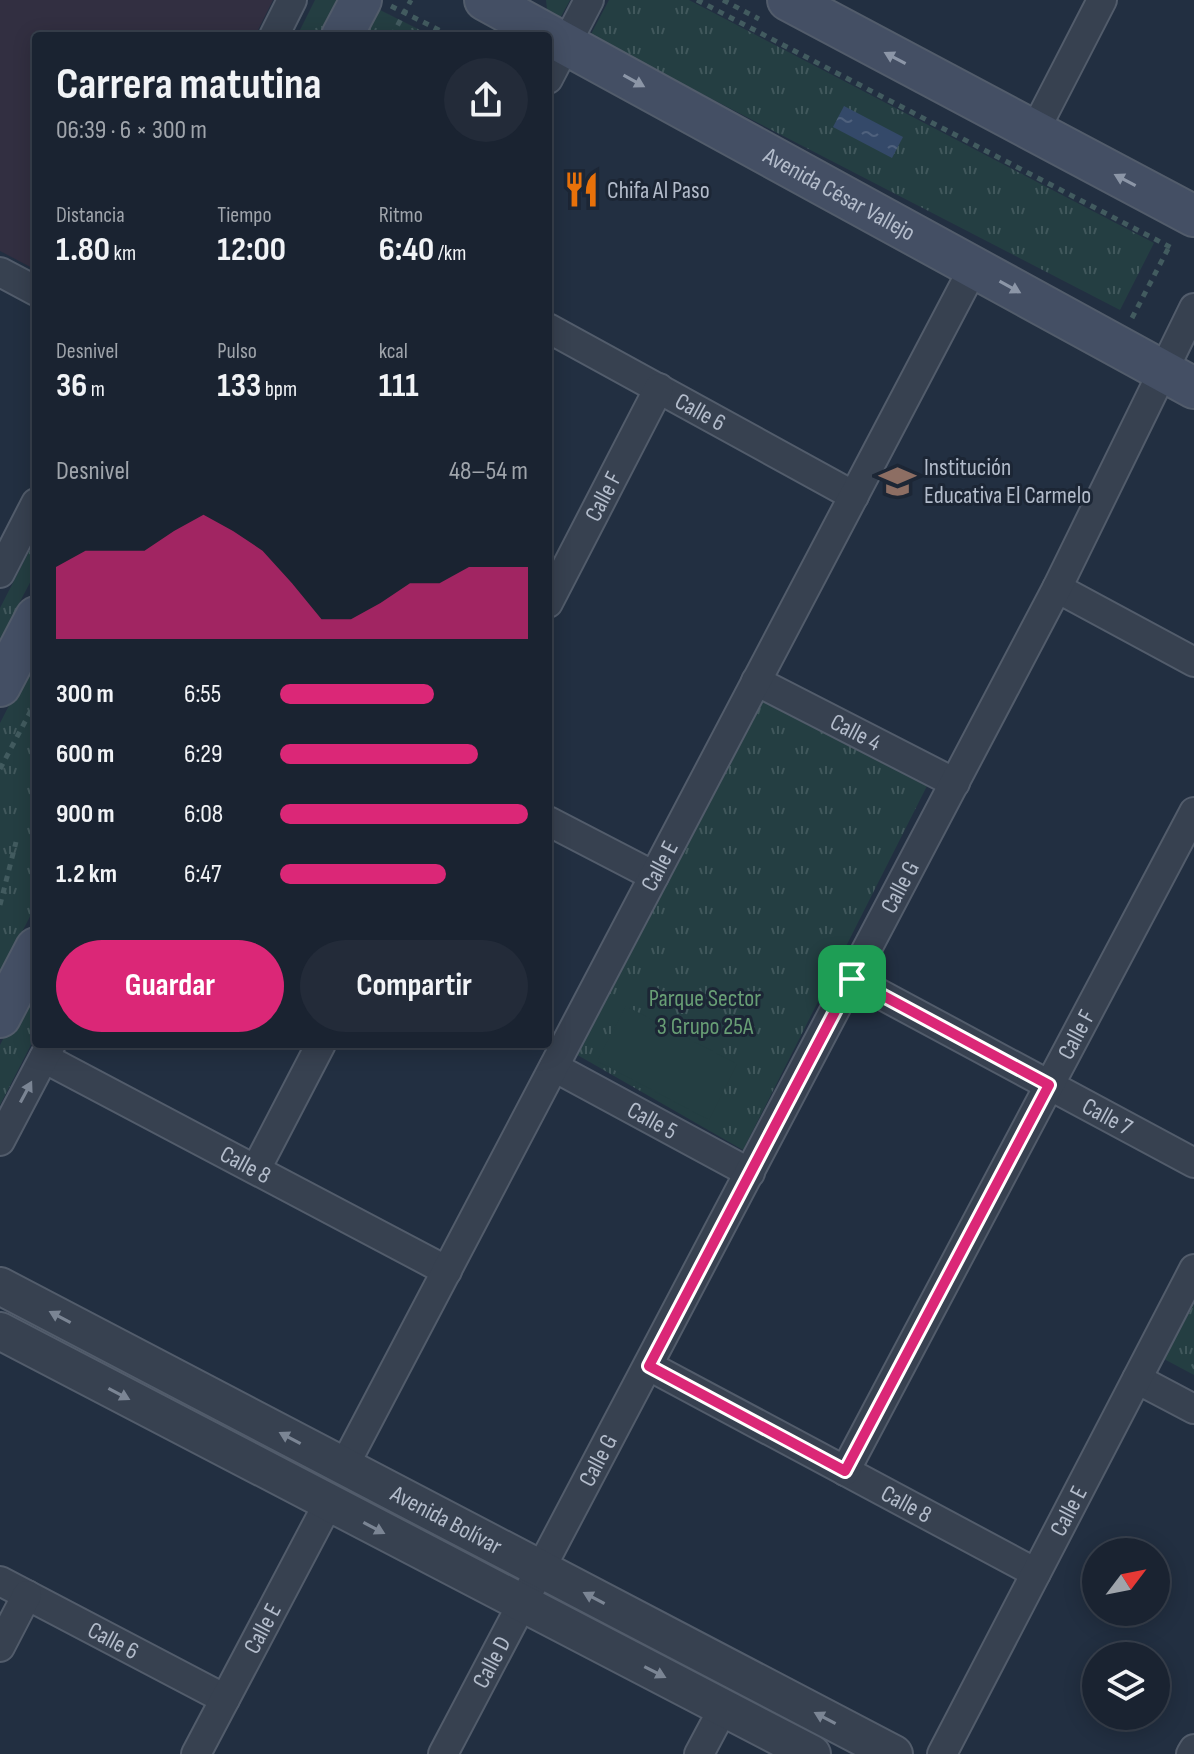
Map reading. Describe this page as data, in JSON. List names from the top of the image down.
{
  "streets": {
    "main road": ["Avenida César Vallejo"],
    "street": [
      "Calle 6",
      "Calle F",
      "Calle 4",
      "Calle E",
      "Calle G",
      "Calle 7",
      "Calle 5",
      "Calle 8",
      "Avenida Bolívar",
      "Calle D"
    ]
  },
  "crossings": [
    ["Avenida César Vallejo", "Calle E"],
    ["Avenida César Vallejo", "Calle G"],
    ["Calle 6", "Calle F"],
    ["Calle 6", "Calle E"],
    ["Calle F", "Calle 7"],
    ["Calle F", "Calle 8"],
    ["Calle 4", "Calle E"],
    ["Calle 4", "Calle G"],
    ["Calle E", "Calle 5"],
    ["Calle E", "Calle 8"],
    ["Calle E", "Avenida Bolívar"],
    ["Calle G", "Calle 7"],
    ["Calle G", "Calle 5"],
    ["Calle G", "Calle 8"],
    ["Calle G", "Avenida Bolívar"],
    ["Calle G", "Calle D"],
    ["Avenida Bolívar", "Calle D"]
  ],
  "parks": ["Parque Sector 3 Grupo 25A"],
  "places": {
    "restaurant": ["Chifa Al Paso"],
    "school or university": ["Institución Educativa El Carmelo"]
  },
  "north": "top right",
  "page": {
    "heading": ["Carrera matutina", "06:39 · 6 × 300 m"],
    "stats": [
      ["Distancia", "1.80 km"],
      ["Tiempo", "12:00"],
      ["Ritmo", "6:40 /km"],
      ["Desnivel", "36 m"],
      ["Pulso", "133 bpm"],
      ["kcal", "111"]
    ],
    "chart": ["Desnivel", "48–54 m"],
    "list": [
      {
        "name": "300 m",
        "note": "6:55"
      },
      {
        "name": "600 m",
        "note": "6:29"
      },
      {
        "name": "900 m",
        "note": "6:08"
      },
      {
        "name": "1.2 km",
        "note": "6:47"
      }
    ],
    "buttons": ["Guardar", "Compartir"]
  }
}
